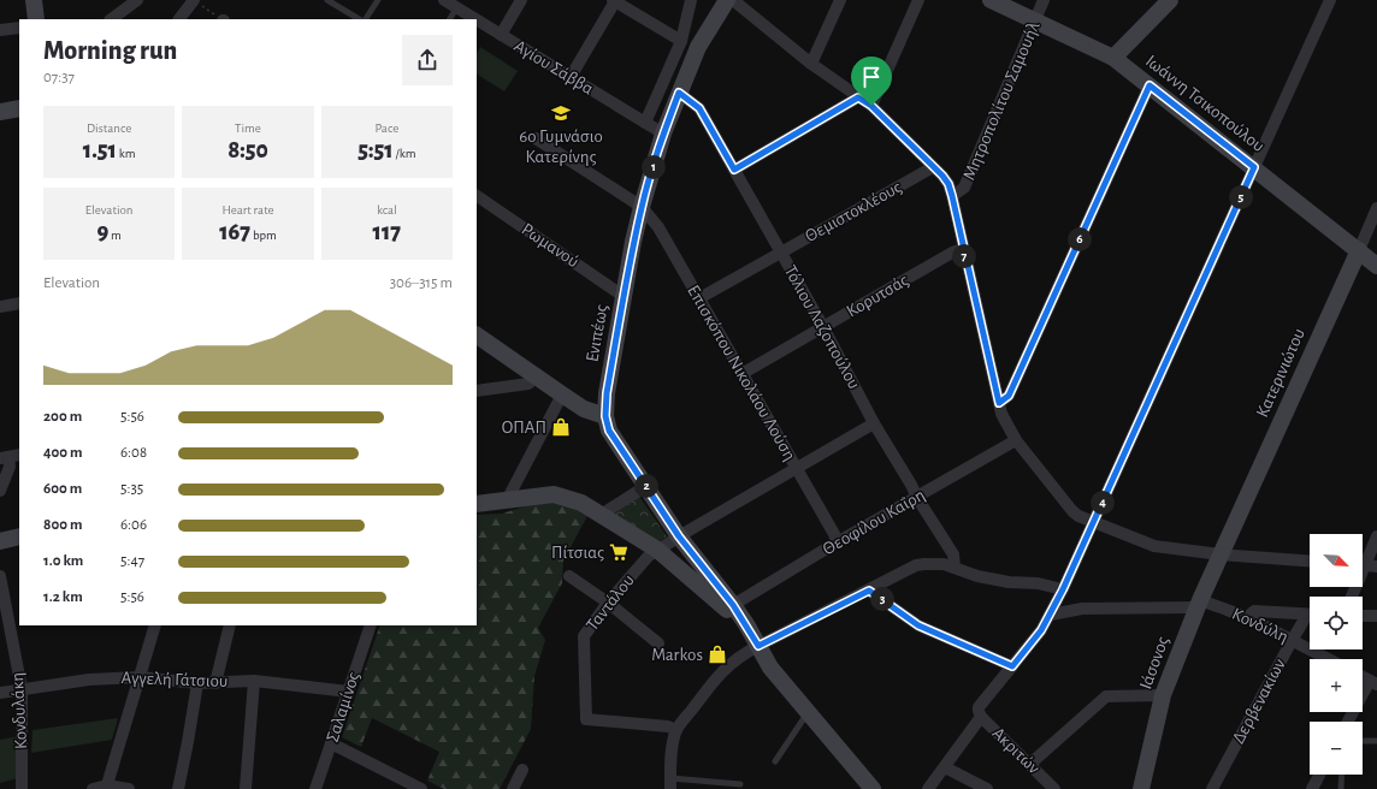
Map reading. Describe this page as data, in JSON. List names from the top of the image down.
{
  "streets": {
    "street": [
      "Αγίου Σάββα",
      "Μητροπολίτου Σαμουήλ",
      "Ιωάννη Τσικοπούλου",
      "Θεμιστοκλέους",
      "Ρωμανού",
      "Κορυτσάς",
      "Τόλιου Λαζοπούλου",
      "Ενιπέως",
      "Επισκόπου Νικολάου Λούση",
      "Κατερινιώτου",
      "Θεοφίλου Καΐρη",
      "Ταντάλου",
      "Κονδύλη",
      "Ιάσονος",
      "Αγγελή Γάτσιου",
      "Δερβενακίων",
      "Σαλαμίνος",
      "Κονδυλάκη",
      "Ακριτών"
    ]
  },
  "crossings": [
    ["Αγίου Σάββα", "Ενιπέως"],
    ["Μητροπολίτου Σαμουήλ", "Ιωάννη Τσικοπούλου"],
    ["Ιωάννη Τσικοπούλου", "Κατερινιώτου"],
    ["Θεμιστοκλέους", "Τόλιου Λαζοπούλου"],
    ["Θεμιστοκλέους", "Επισκόπου Νικολάου Λούση"],
    ["Ρωμανού", "Ενιπέως"],
    ["Κορυτσάς", "Τόλιου Λαζοπούλου"],
    ["Κορυτσάς", "Επισκόπου Νικολάου Λούση"],
    ["Τόλιου Λαζοπούλου", "Ενιπέως"],
    ["Τόλιου Λαζοπούλου", "Θεοφίλου Καΐρη"],
    ["Τόλιου Λαζοπούλου", "Ταντάλου"],
    ["Ενιπέως", "Επισκόπου Νικολάου Λούση"],
    ["Ενιπέως", "Θεοφίλου Καΐρη"],
    ["Ενιπέως", "Ταντάλου"],
    ["Επισκόπου Νικολάου Λούση", "Θεοφίλου Καΐρη"],
    ["Επισκόπου Νικολάου Λούση", "Ταντάλου"],
    ["Κατερινιώτου", "Ιάσονος"],
    ["Κονδύλη", "Ιάσονος"],
    ["Κονδύλη", "Δερβενακίων"],
    ["Αγγελή Γάτσιου", "Σαλαμίνος"],
    ["Αγγελή Γάτσιου", "Κονδυλάκη"]
  ],
  "places": {
    "school or university": ["6ο Γυμνάσιο Κατερίνης"],
    "shop": ["ΟΠΑΠ", "Markos"],
    "supermarket": ["Πίτσιας"]
  },
  "north": "bottom right",
  "page": {
    "heading": ["Morning run", "07:37"],
    "stats": [
      ["Distance", "1.51 km"],
      ["Time", "8:50"],
      ["Pace", "5:51 /km"],
      ["Elevation", "9 m"],
      ["Heart rate", "167 bpm"],
      ["kcal", "117"]
    ],
    "pins": [
      "1",
      "5",
      "6",
      "7",
      "2",
      "4",
      "3"
    ],
    "chart": ["Elevation", "306–315 m"],
    "list": [
      {
        "name": "200 m",
        "note": "5:56"
      },
      {
        "name": "400 m",
        "note": "6:08"
      },
      {
        "name": "600 m",
        "note": "5:35"
      },
      {
        "name": "800 m",
        "note": "6:06"
      },
      {
        "name": "1.0 km",
        "note": "5:47"
      },
      {
        "name": "1.2 km",
        "note": "5:56"
      }
    ],
    "map_buttons": ["+", "−"]
  }
}
